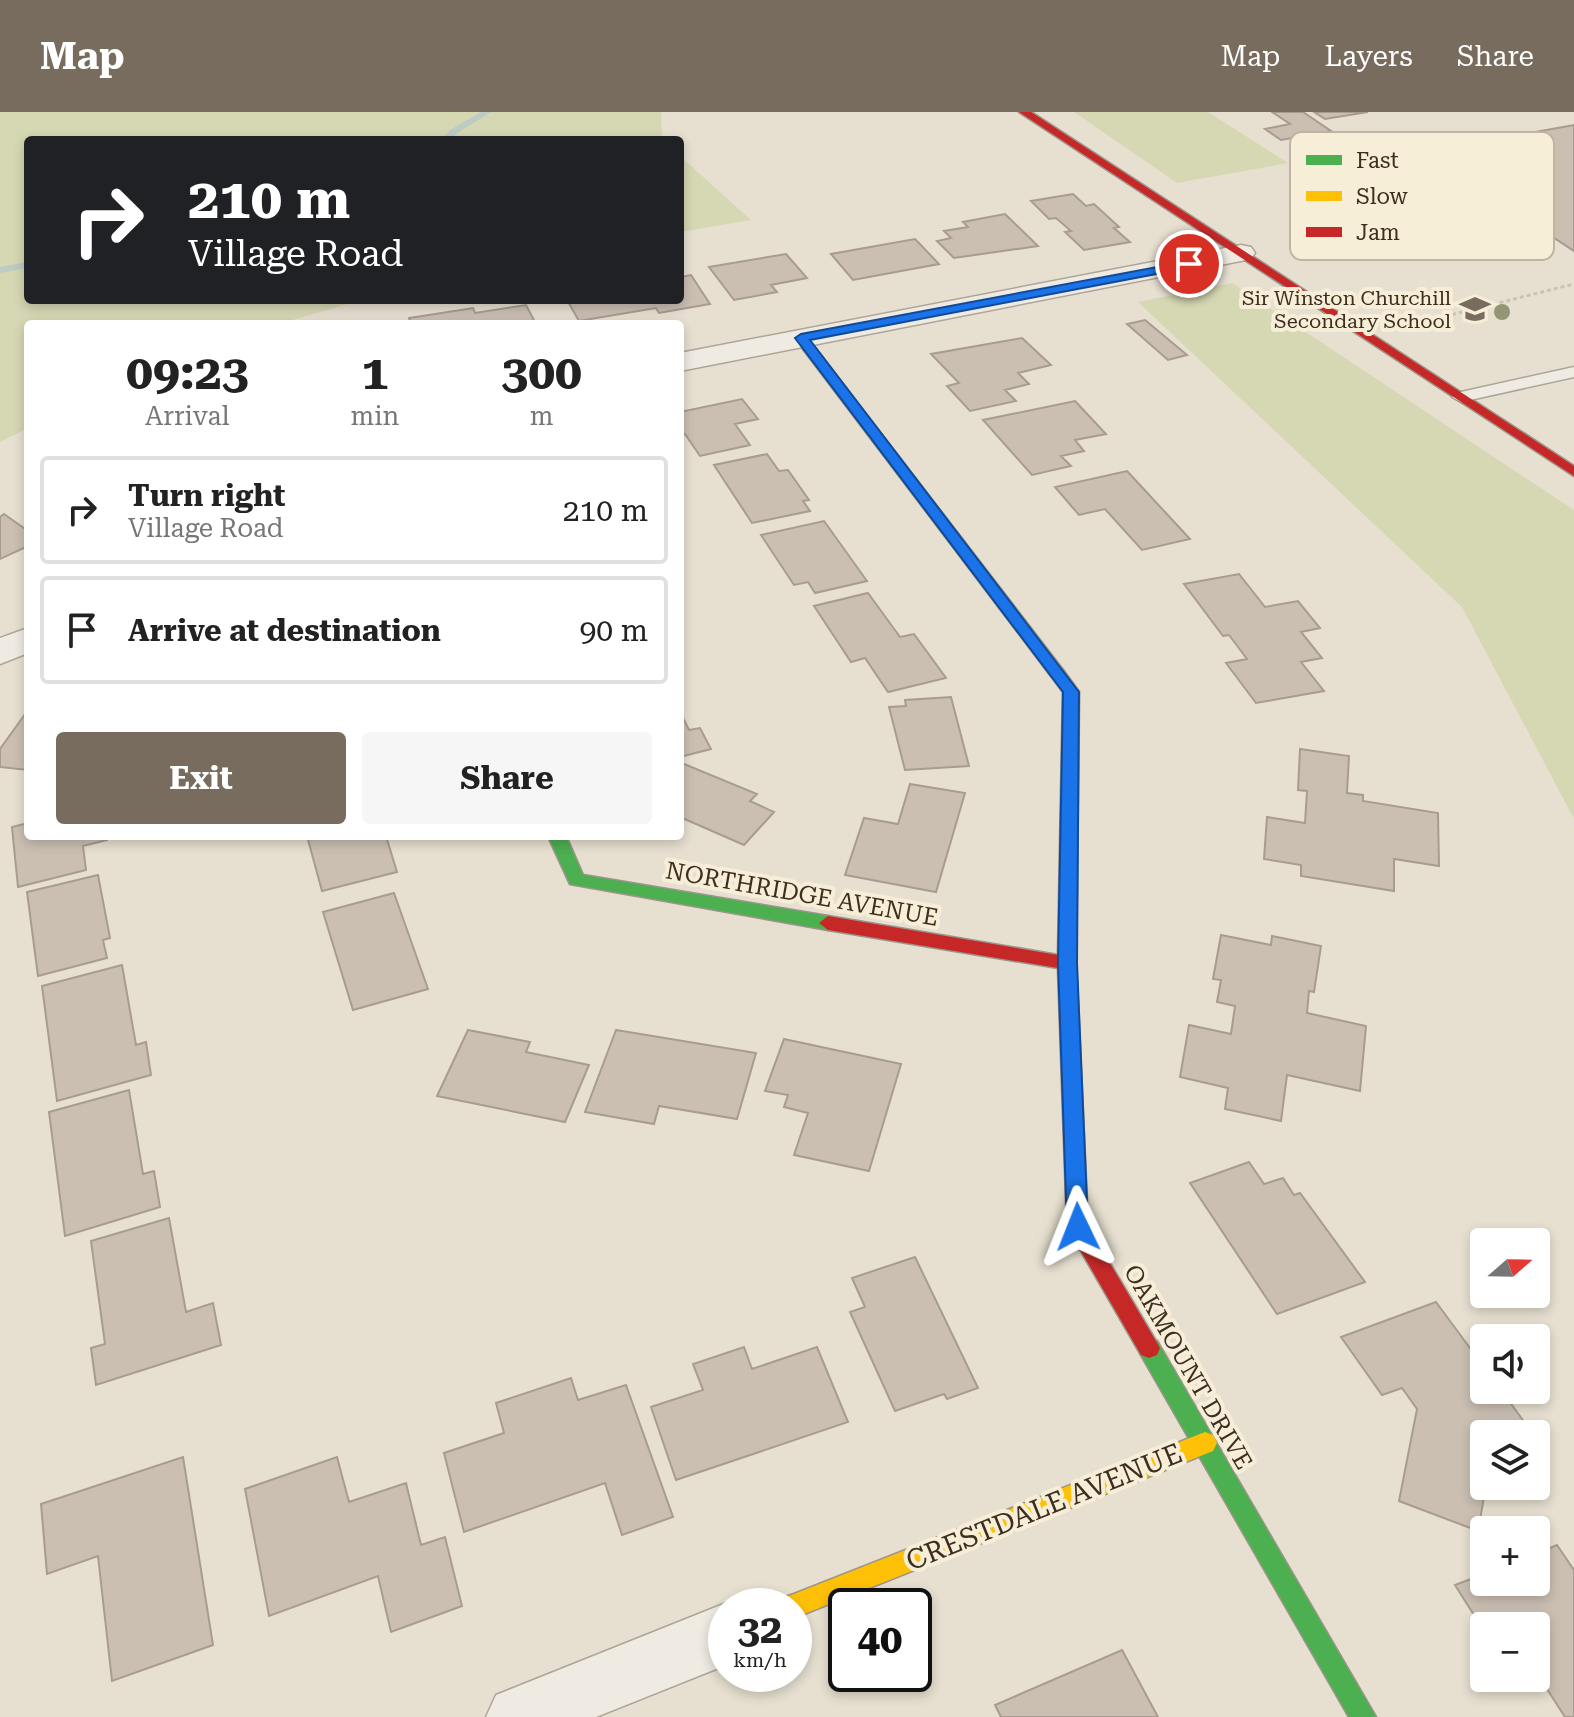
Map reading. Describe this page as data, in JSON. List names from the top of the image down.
{
  "streets": {
    "street": ["NORTHRIDGE AVENUE", "OAKMOUNT DRIVE", "CRESTDALE AVENUE"]
  },
  "crossings": [
    ["NORTHRIDGE AVENUE", "OAKMOUNT DRIVE"],
    ["OAKMOUNT DRIVE", "CRESTDALE AVENUE"]
  ],
  "places": {
    "school or university": ["Sir Winston Churchill Secondary School"]
  },
  "legend": ["Fast", "Slow", "Jam"],
  "north": "right",
  "page": {
    "header": "Map",
    "nav": ["Map", "Layers", "Share"],
    "turn": ["210 m", "Village Road"],
    "eta": [
      "09:23",
      "Arrival",
      "1",
      "min",
      "300",
      "m"
    ],
    "list": [
      {
        "name": "Turn right",
        "note": "Village Road",
        "value": "210 m"
      },
      {
        "name": "Arrive at destination",
        "value": "90 m"
      }
    ],
    "buttons": ["Exit", "Share"],
    "map_buttons": ["+", "−"],
    "speed": "32 km/h",
    "limit": "40"
  }
}
